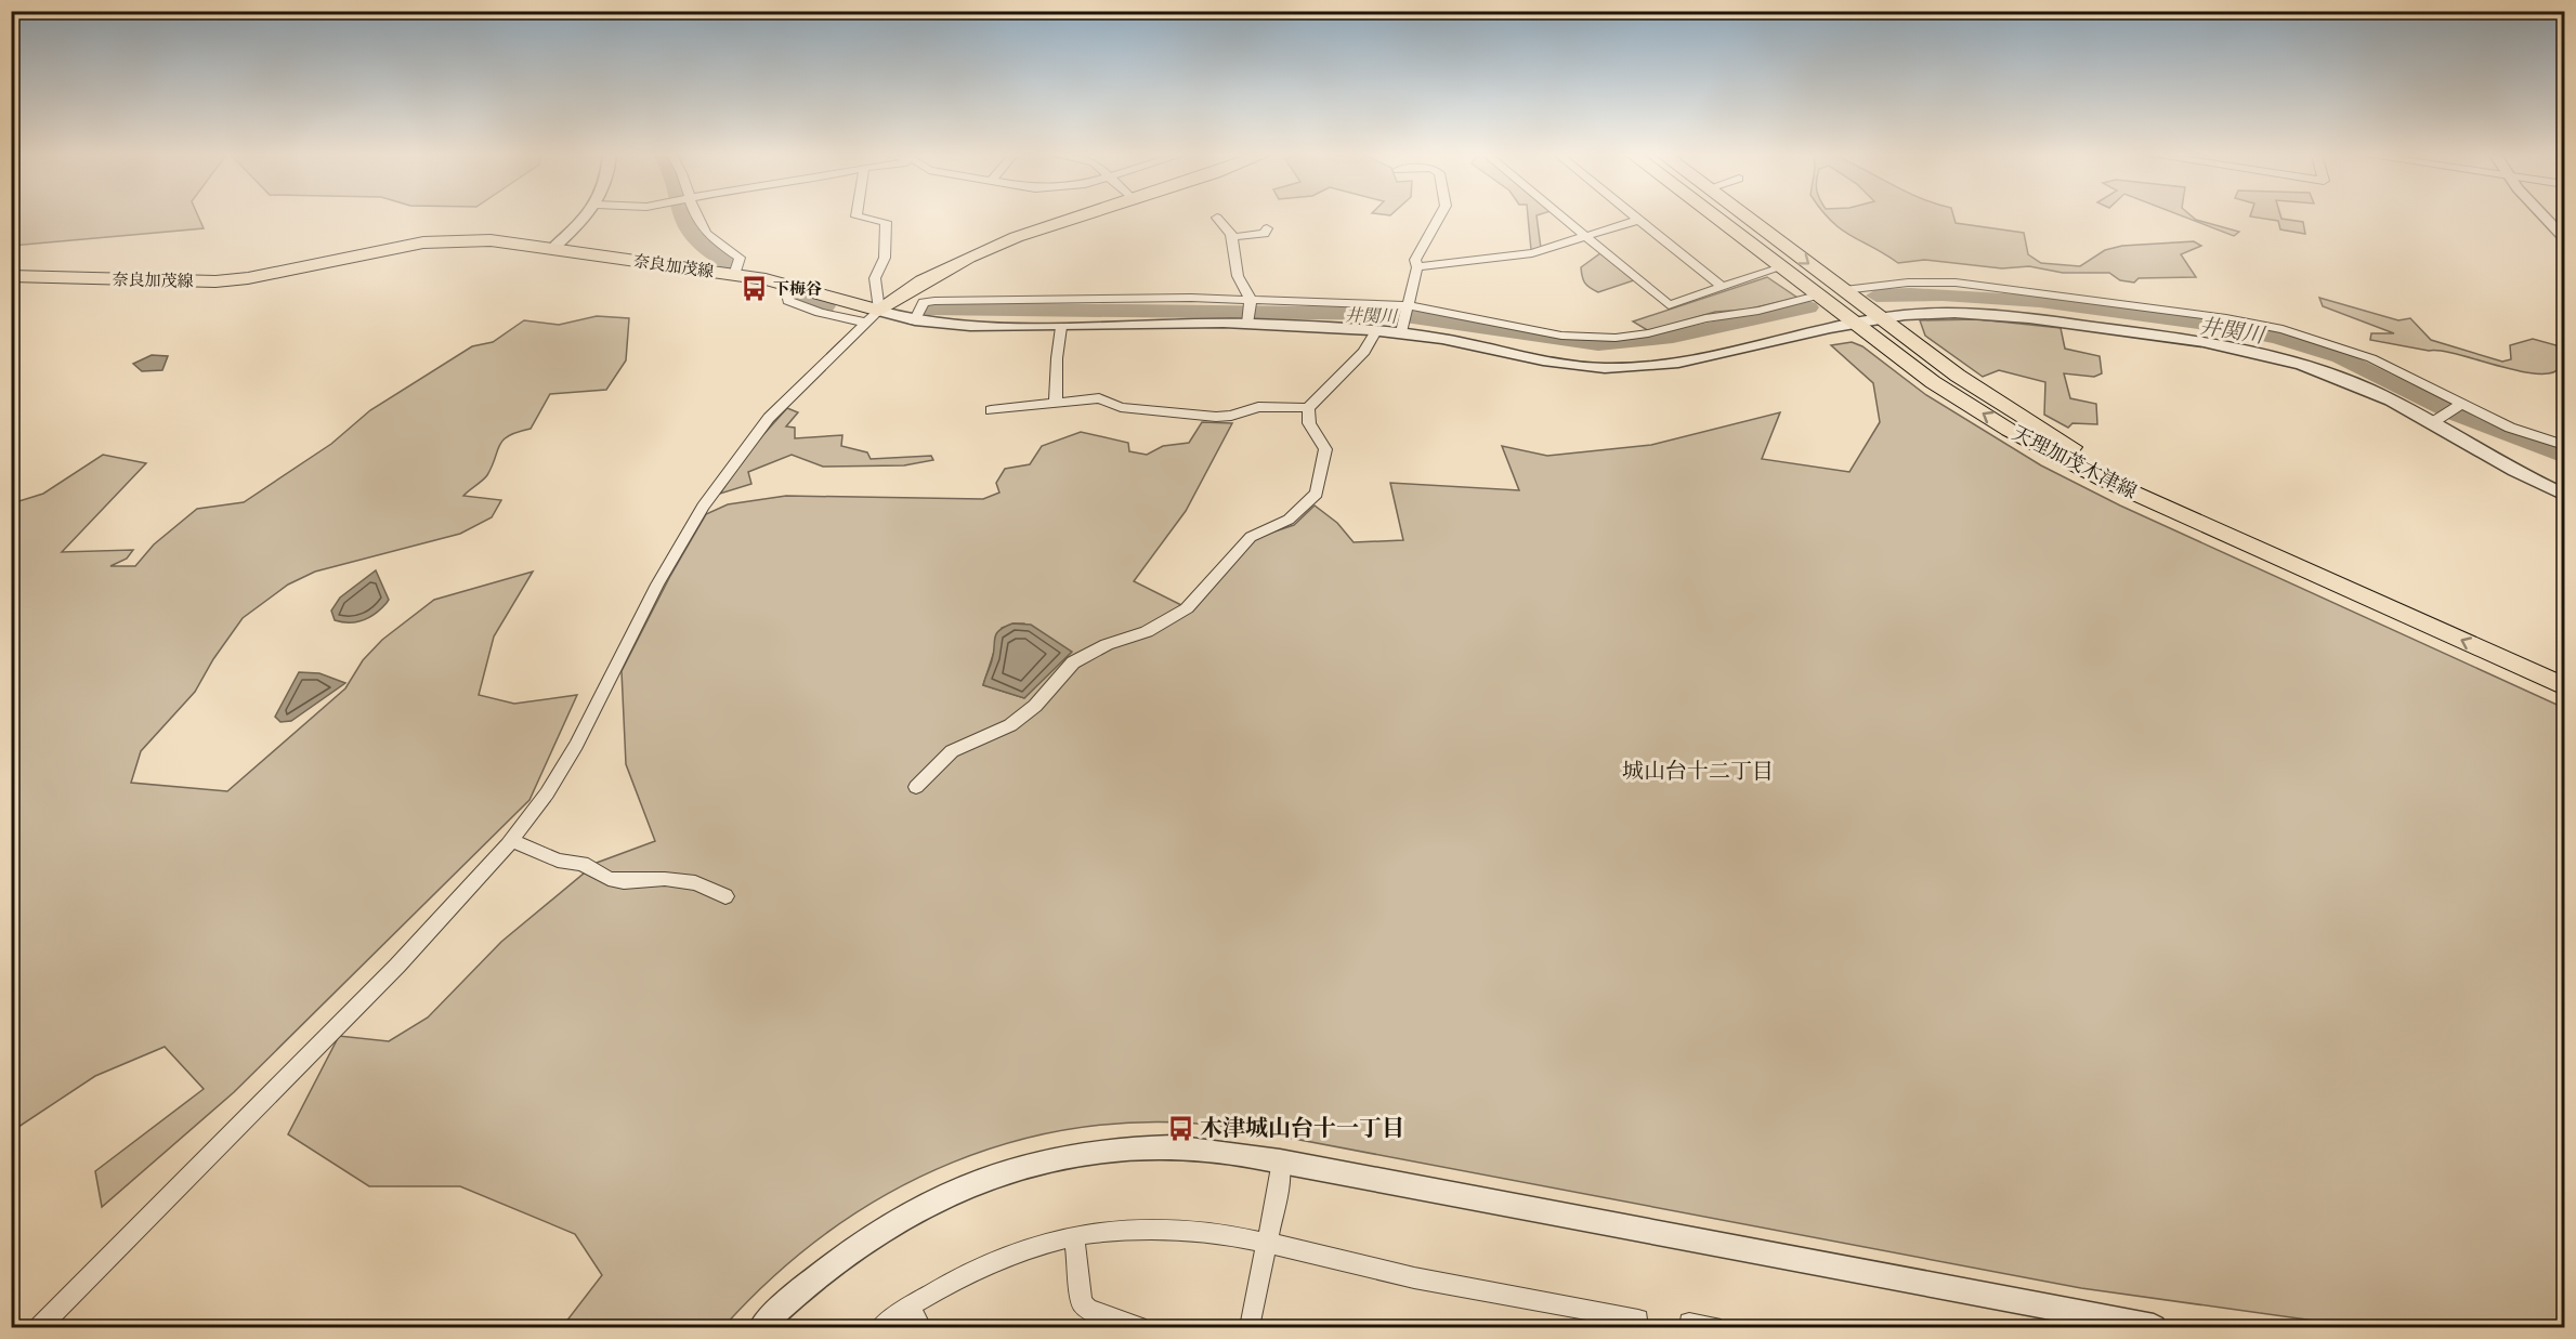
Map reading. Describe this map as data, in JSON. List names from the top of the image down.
{
  "streets": {
    "main road": ["奈良加茂線", "天理加茂木津線"]
  },
  "districts": ["城山台十二丁目"],
  "water": ["井関川"],
  "places": {
    "bus stop": ["下梅谷", "木津城山台十一丁目"]
  }
}
